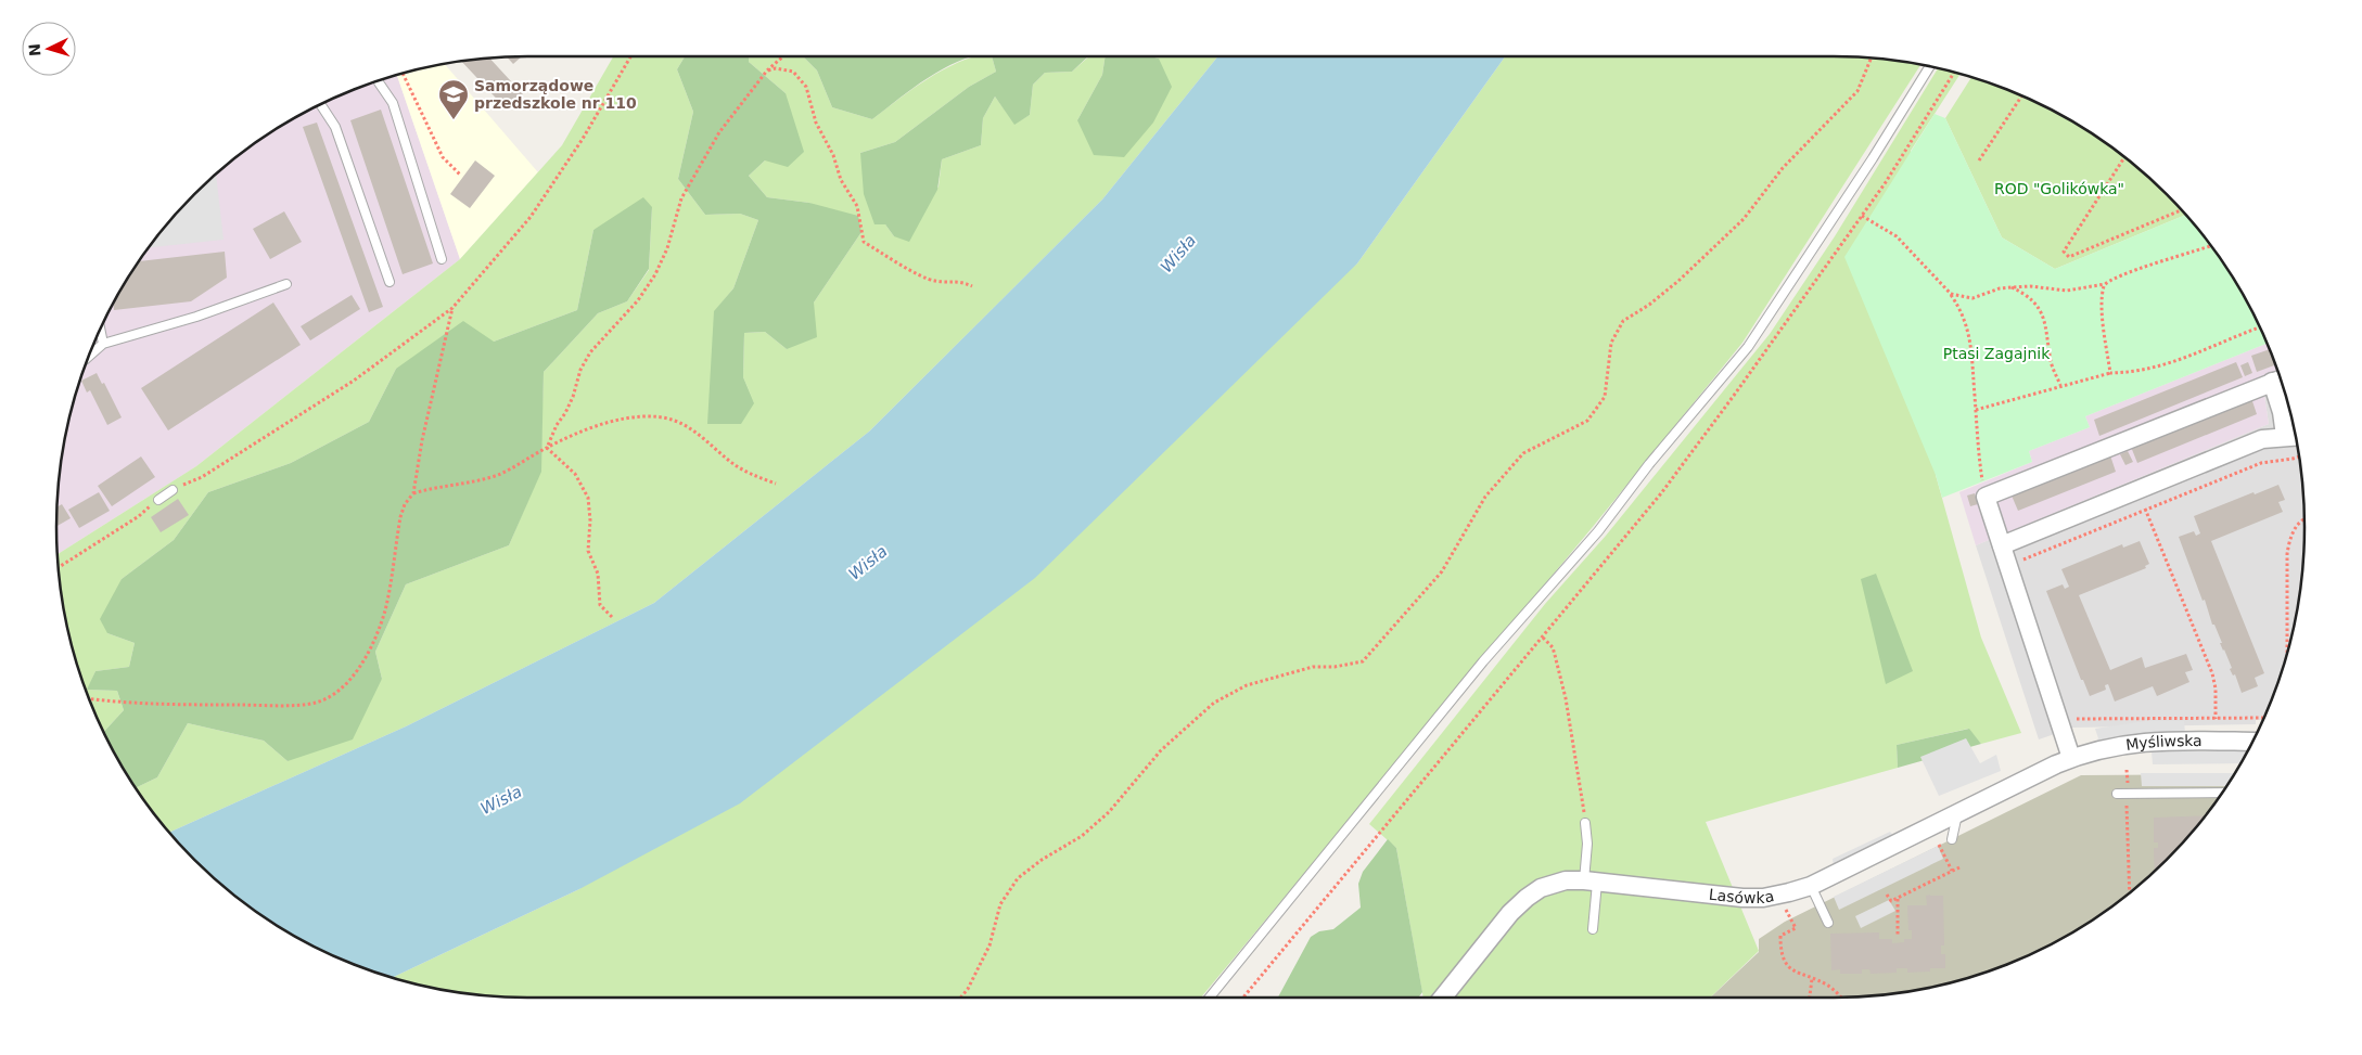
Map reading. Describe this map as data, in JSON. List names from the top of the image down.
{
  "streets": {
    "street": ["Myśliwska", "Lasówka"]
  },
  "crossings": [
    ["Myśliwska", "Lasówka"]
  ],
  "water": ["Wisła"],
  "parks": ["ROD \"Golikówka\"", "Ptasi Zagajnik"],
  "places": {
    "school or university": ["Samorządowe przedszkole nr 110"]
  },
  "north": "left"
}
